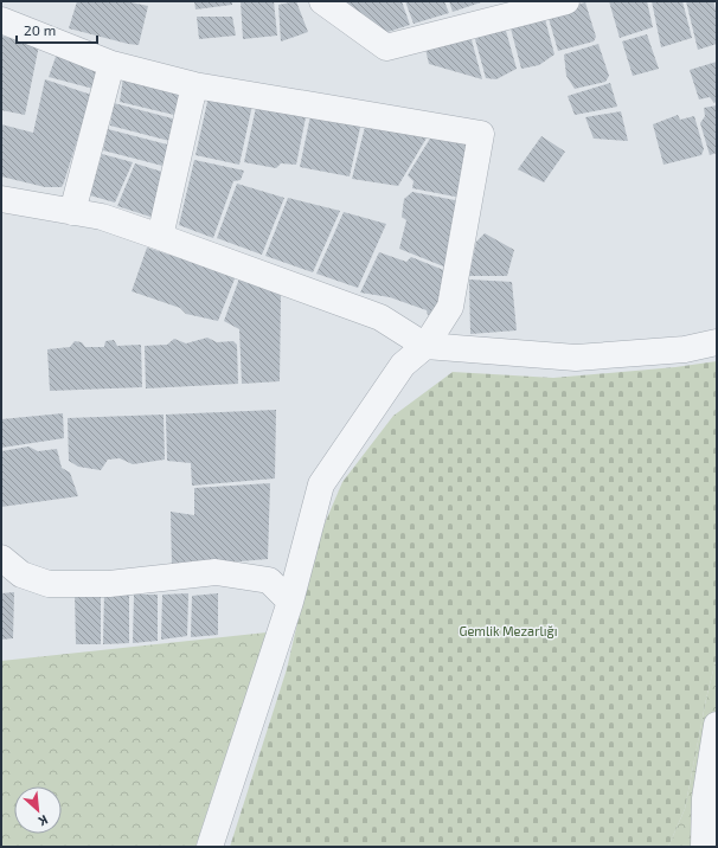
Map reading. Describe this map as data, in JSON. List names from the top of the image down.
{
  "parks": ["Gemlik Mezarlığı"],
  "scale_bar": "20 m",
  "north": "bottom right"
}
